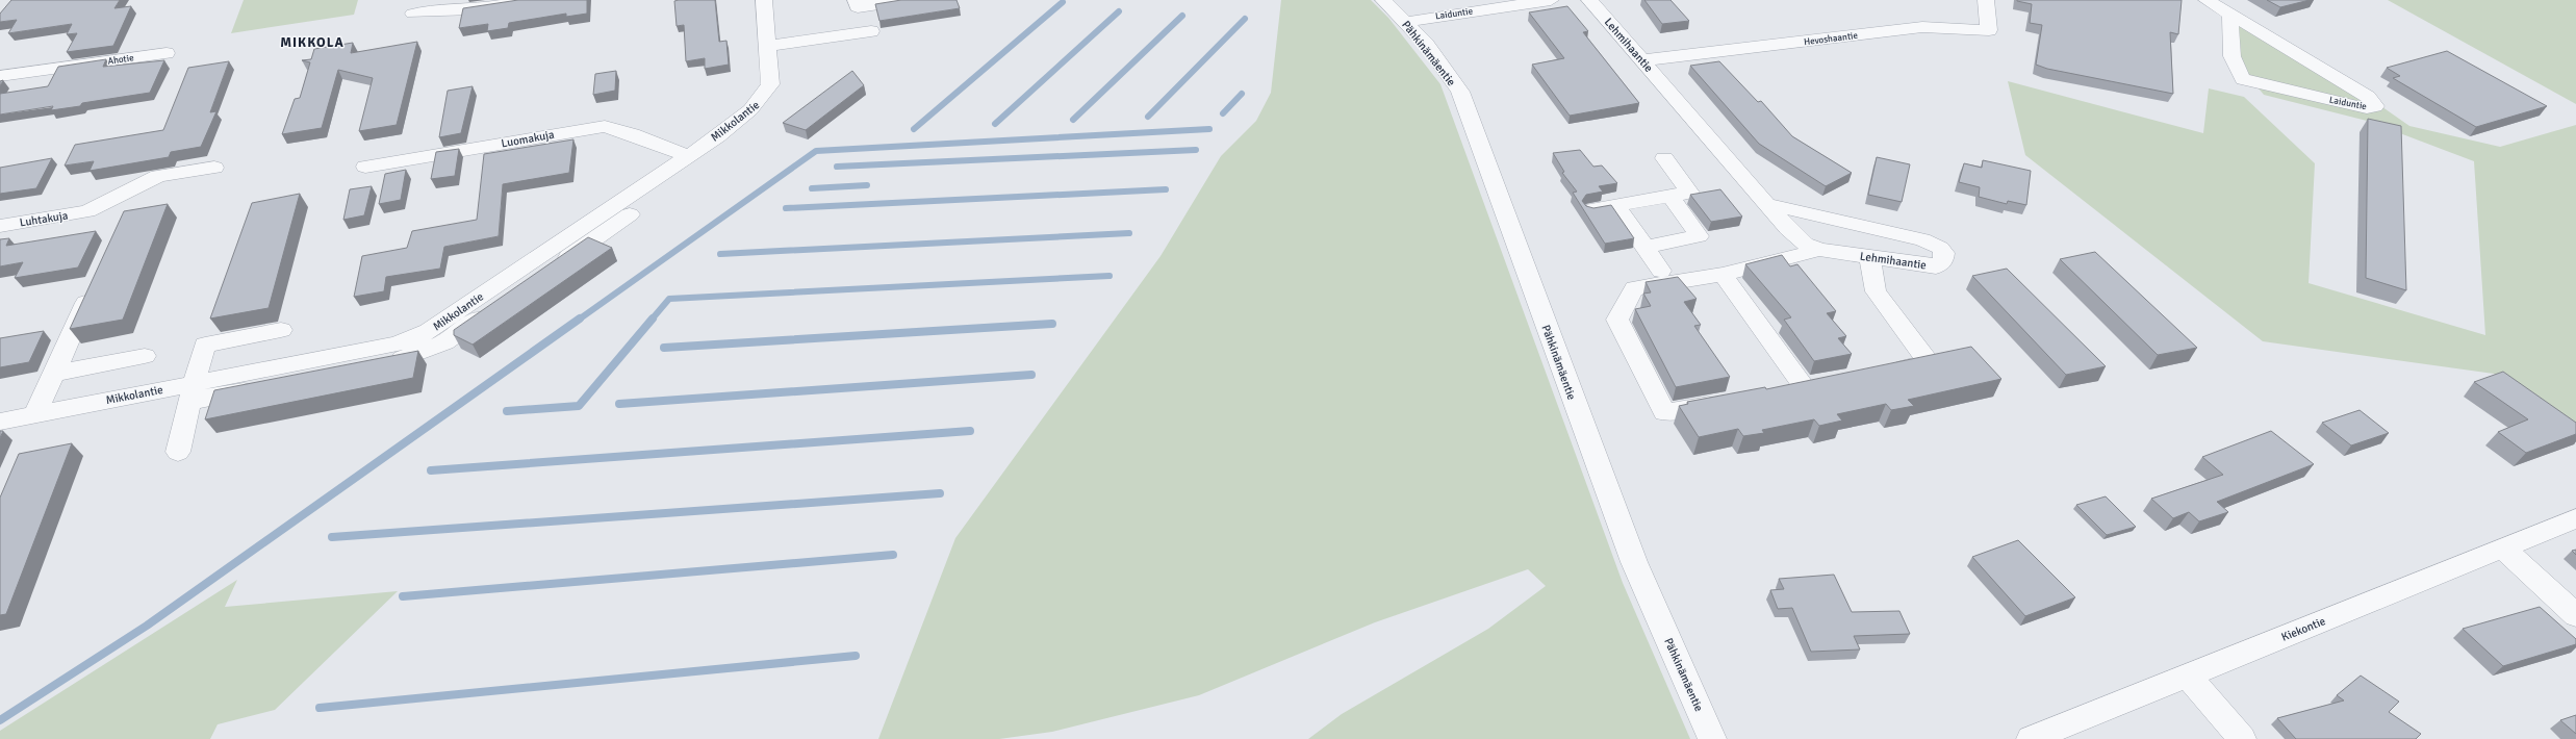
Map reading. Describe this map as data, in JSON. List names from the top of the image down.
{
  "streets": {
    "street": [
      "Laiduntie",
      "Hevoshaantie",
      "Lehmihaantie",
      "Pähkinämäentie",
      "Ahotie",
      "Mikkolantie",
      "Luomakuja",
      "Luhtakuja",
      "Kiekontie"
    ]
  },
  "crossings": [
    ["Laiduntie", "Pähkinämäentie"],
    ["Hevoshaantie", "Lehmihaantie"],
    ["Mikkolantie", "Luomakuja"]
  ],
  "districts": ["MIKKOLA"]
}
